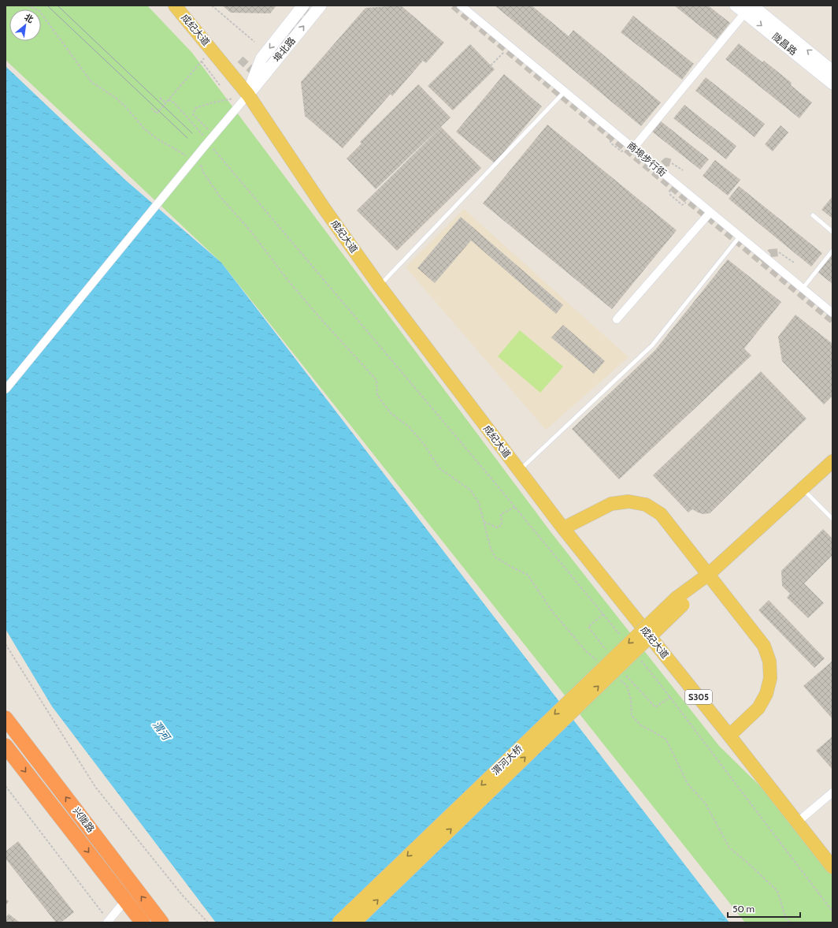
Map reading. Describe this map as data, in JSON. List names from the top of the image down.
{
  "streets": {
    "highway": ["兴陇路"],
    "main road": [
      "成纪大道",
      "陇昌路",
      "埠北路",
      "S305",
      "渭河大桥"
    ],
    "street": ["商埠步行街"]
  },
  "crossings": [
    ["成纪大道", "埠北路"]
  ],
  "water": ["渭河"],
  "scale_bar": "50 m",
  "north": "top right"
}
